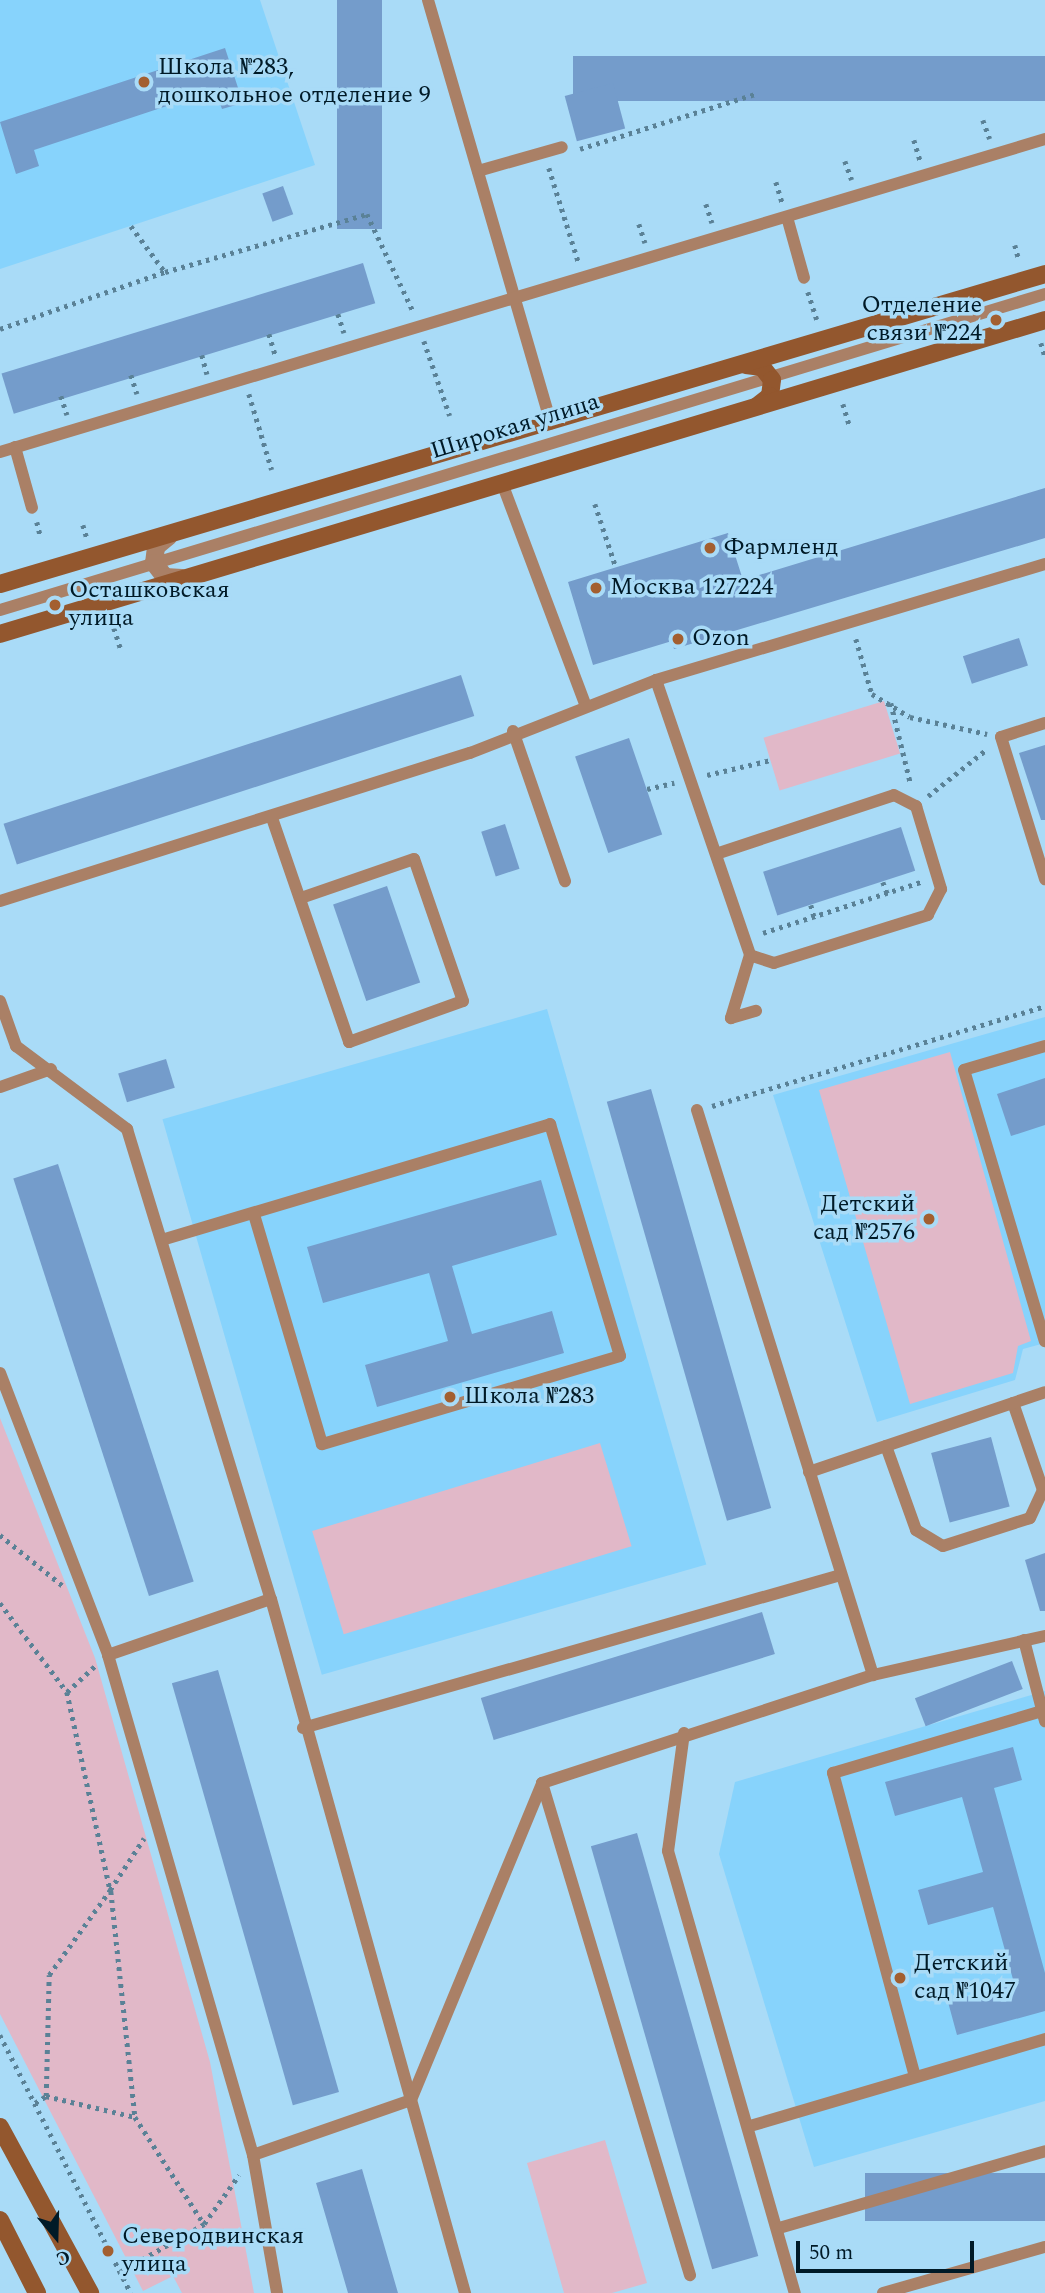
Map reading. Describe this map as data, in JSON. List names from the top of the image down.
{
  "streets": {
    "main road": ["Широкая улица"]
  },
  "places": [
    "Школа №283, дошкольное отделение 9",
    "Отделение связи №224",
    "Фармленд",
    "Москва 127224",
    "Осташковская улица",
    "Ozon",
    "Детский сад №2576",
    "Школа №283",
    "Детский сад №1047",
    "Северодвинская улица"
  ],
  "scale_bar": "50 m",
  "north": "bottom"
}
